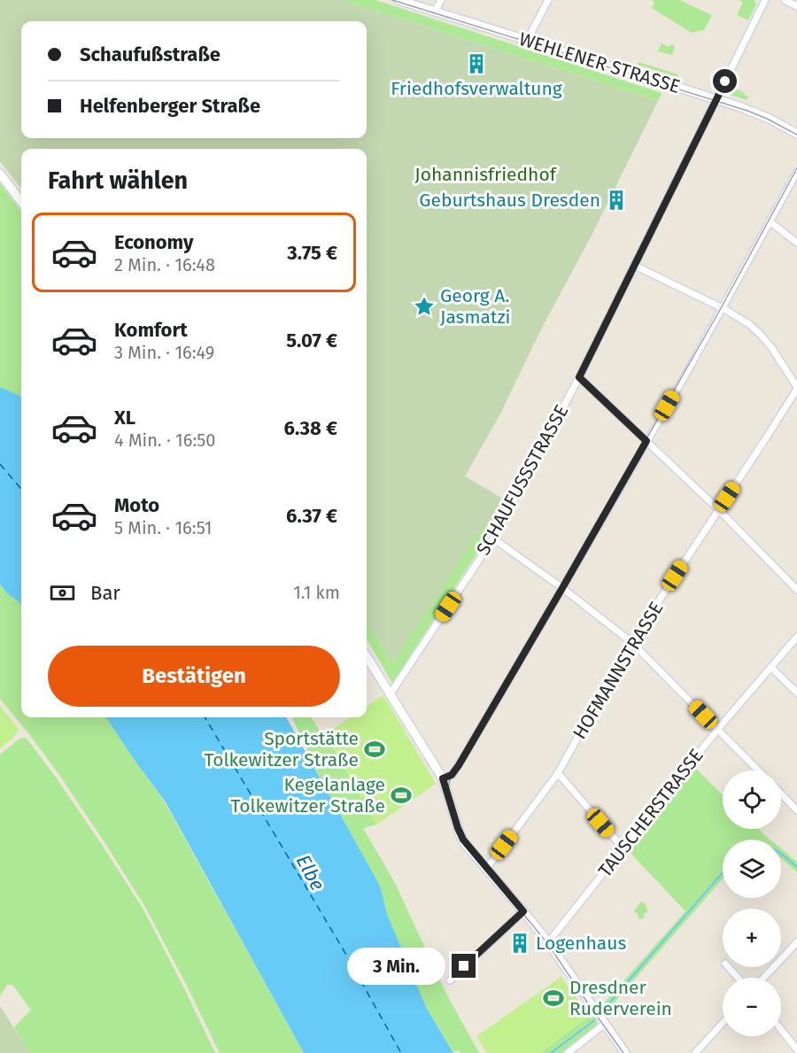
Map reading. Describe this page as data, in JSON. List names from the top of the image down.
{
  "streets": {
    "main road": ["WEHLENER STRASSE"],
    "street": ["SCHAUFUSSSTRASSE", "HOFMANNSTRASSE", "TAUSCHERSTRASSE"]
  },
  "crossings": [
    ["WEHLENER STRASSE", "SCHAUFUSSSTRASSE"]
  ],
  "water": ["Elbe"],
  "parks": ["Johannisfriedhof"],
  "places": {
    "building": ["Friedhofsverwaltung", "Geburtshaus Dresden", "Logenhaus"],
    "place": ["Georg A. Jasmatzi"],
    "sports": ["Sportstätte Tolkewitzer Straße", "Kegelanlage Tolkewitzer Straße", "Dresdner Ruderverein"]
  },
  "page": {
    "banner": ["Schaufußstraße", "Helfenberger Straße"],
    "heading": "Fahrt wählen",
    "list": [
      {
        "name": "Economy",
        "note": "2 Min. · 16:48",
        "value": "3.75 €"
      },
      {
        "name": "Komfort",
        "note": "3 Min. · 16:49",
        "value": "5.07 €"
      },
      {
        "name": "XL",
        "note": "4 Min. · 16:50",
        "value": "6.38 €"
      },
      {
        "name": "Moto",
        "note": "5 Min. · 16:51",
        "value": "6.37 €"
      }
    ],
    "pay": ["Bar", "1.1 km"],
    "buttons": "Bestätigen",
    "map_buttons": ["+", "−"],
    "bubble": "3 Min."
  }
}
